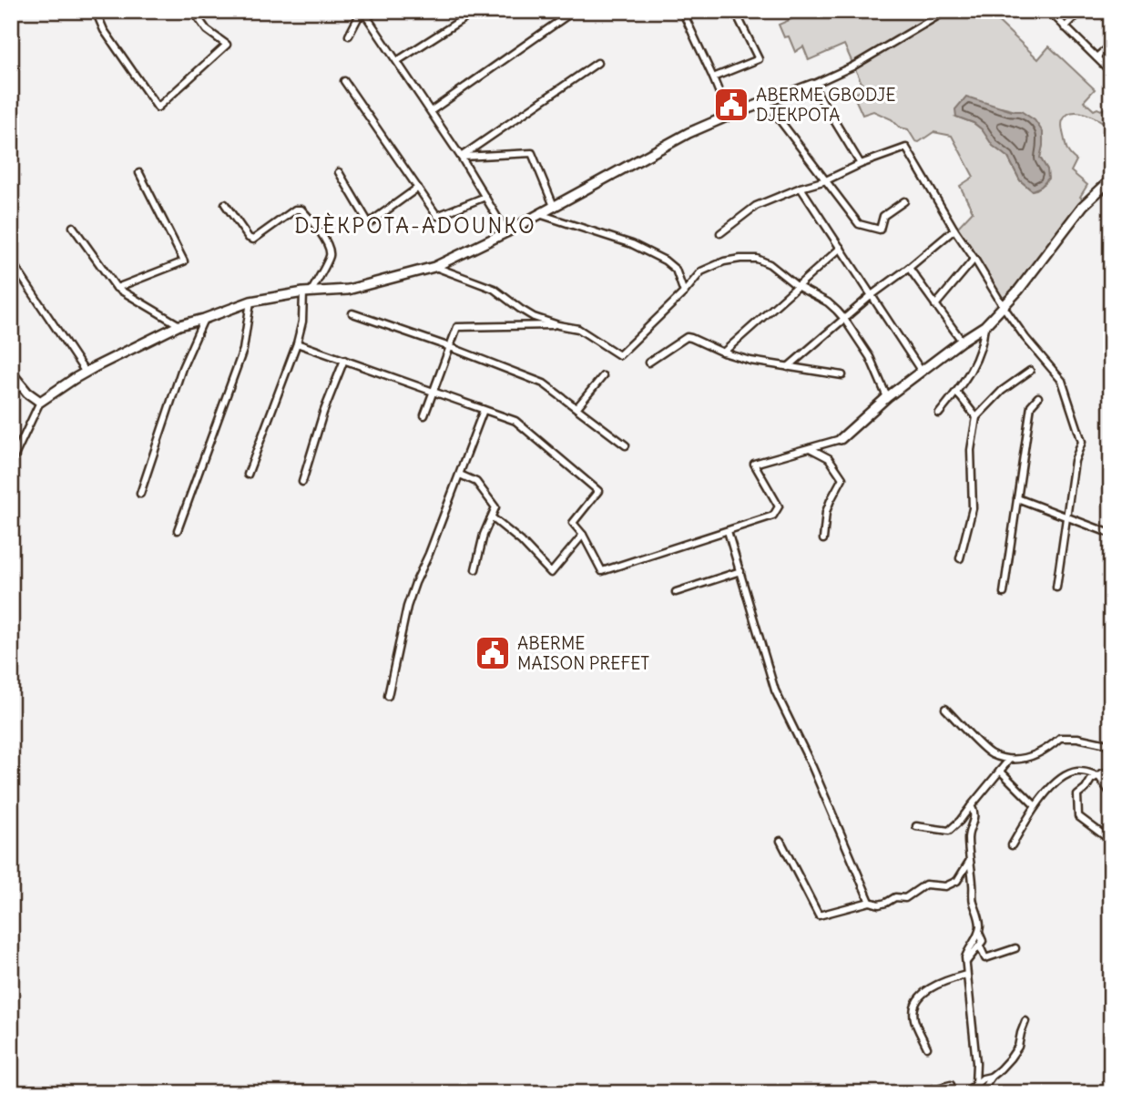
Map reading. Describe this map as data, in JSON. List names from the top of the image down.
{
  "districts": ["DJÈKPOTA-ADOUNKO"],
  "places": {
    "public building": ["ABERME GBODJE DJEKPOTA", "ABERME MAISON PREFET"]
  }
}
